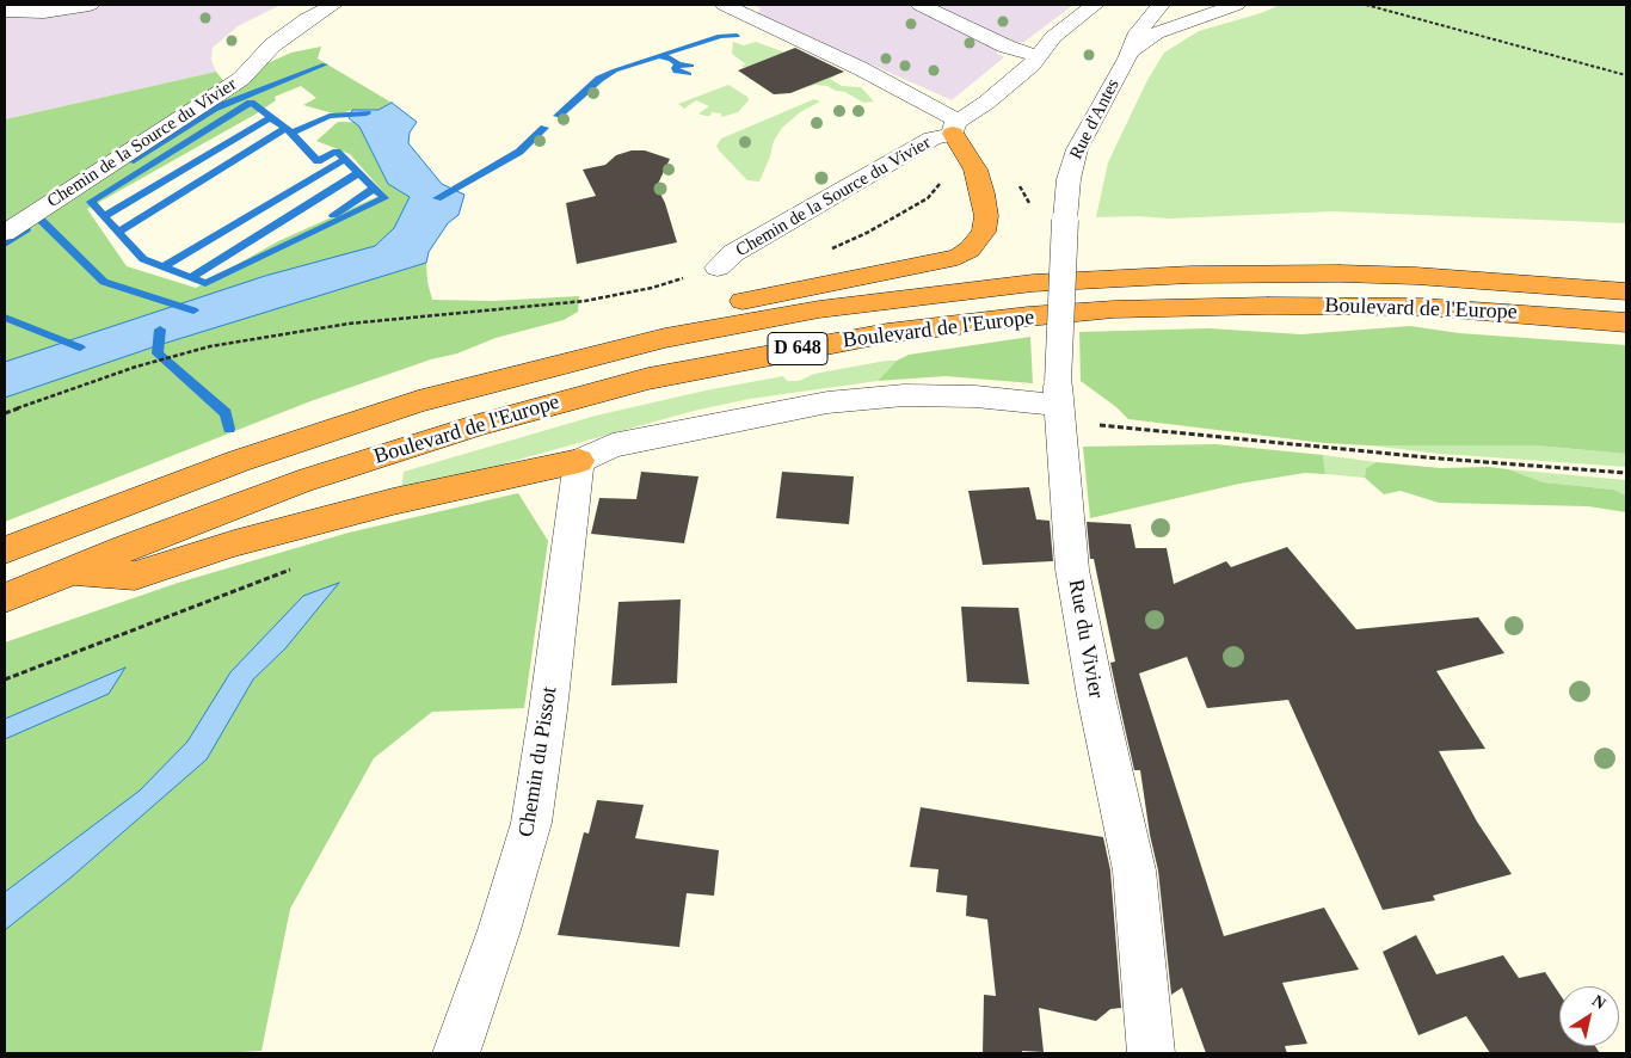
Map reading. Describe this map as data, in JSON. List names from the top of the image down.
{
  "streets": {
    "highway": ["Boulevard de l'Europe", "D 648"],
    "street": [
      "Rue d'Antes",
      "Chemin de la Source du Vivier",
      "Rue du Vivier",
      "Chemin du Pissot"
    ]
  },
  "crossings": [
    ["Rue d'Antes", "Rue du Vivier"]
  ],
  "north": "top right"
}
